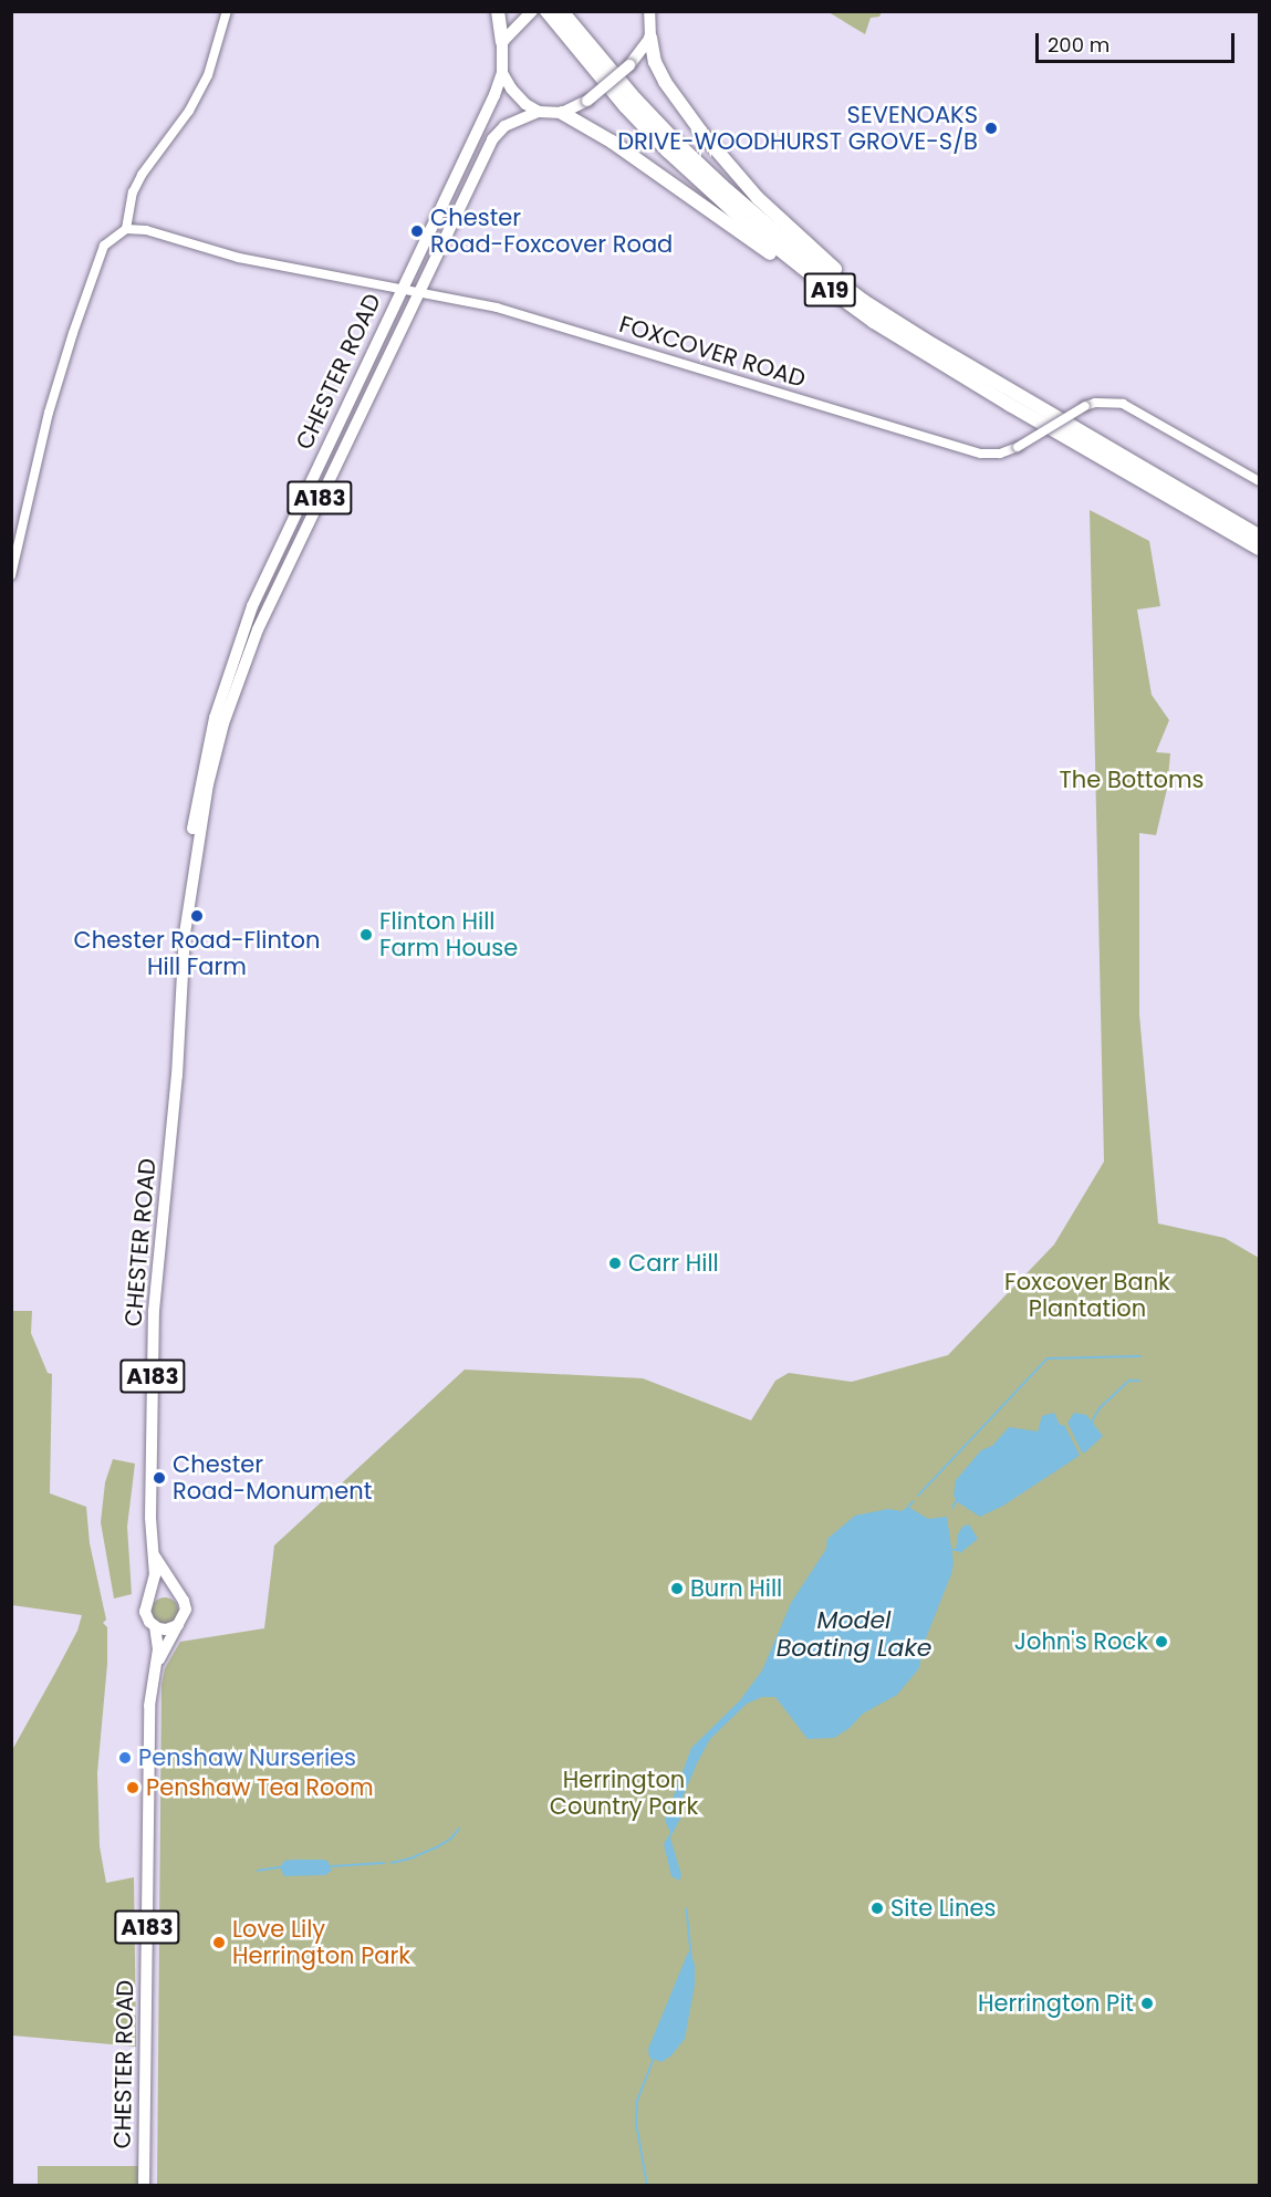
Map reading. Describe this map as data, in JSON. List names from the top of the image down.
{
  "streets": {
    "highway": ["A19"],
    "main road": ["CHESTER ROAD", "A183"],
    "street": ["FOXCOVER ROAD"]
  },
  "crossings": [
    ["FOXCOVER ROAD", "CHESTER ROAD"],
    ["CHESTER ROAD", "A183"]
  ],
  "water": ["Model Boating Lake"],
  "parks": ["The Bottoms", "Foxcover Bank Plantation", "Herrington Country Park"],
  "places": [
    "SEVENOAKS DRIVE-WOODHURST GROVE-S/B",
    "Chester Road-Foxcover Road",
    "Chester Road-Flinton Hill Farm",
    "Flinton Hill Farm House",
    "Carr Hill",
    "Chester Road-Monument",
    "Burn Hill",
    "John's Rock",
    "Penshaw Nurseries",
    "Penshaw Tea Room",
    "Site Lines",
    "Love Lily Herrington Park",
    "Herrington Pit"
  ],
  "scale_bar": "200 m"
}
